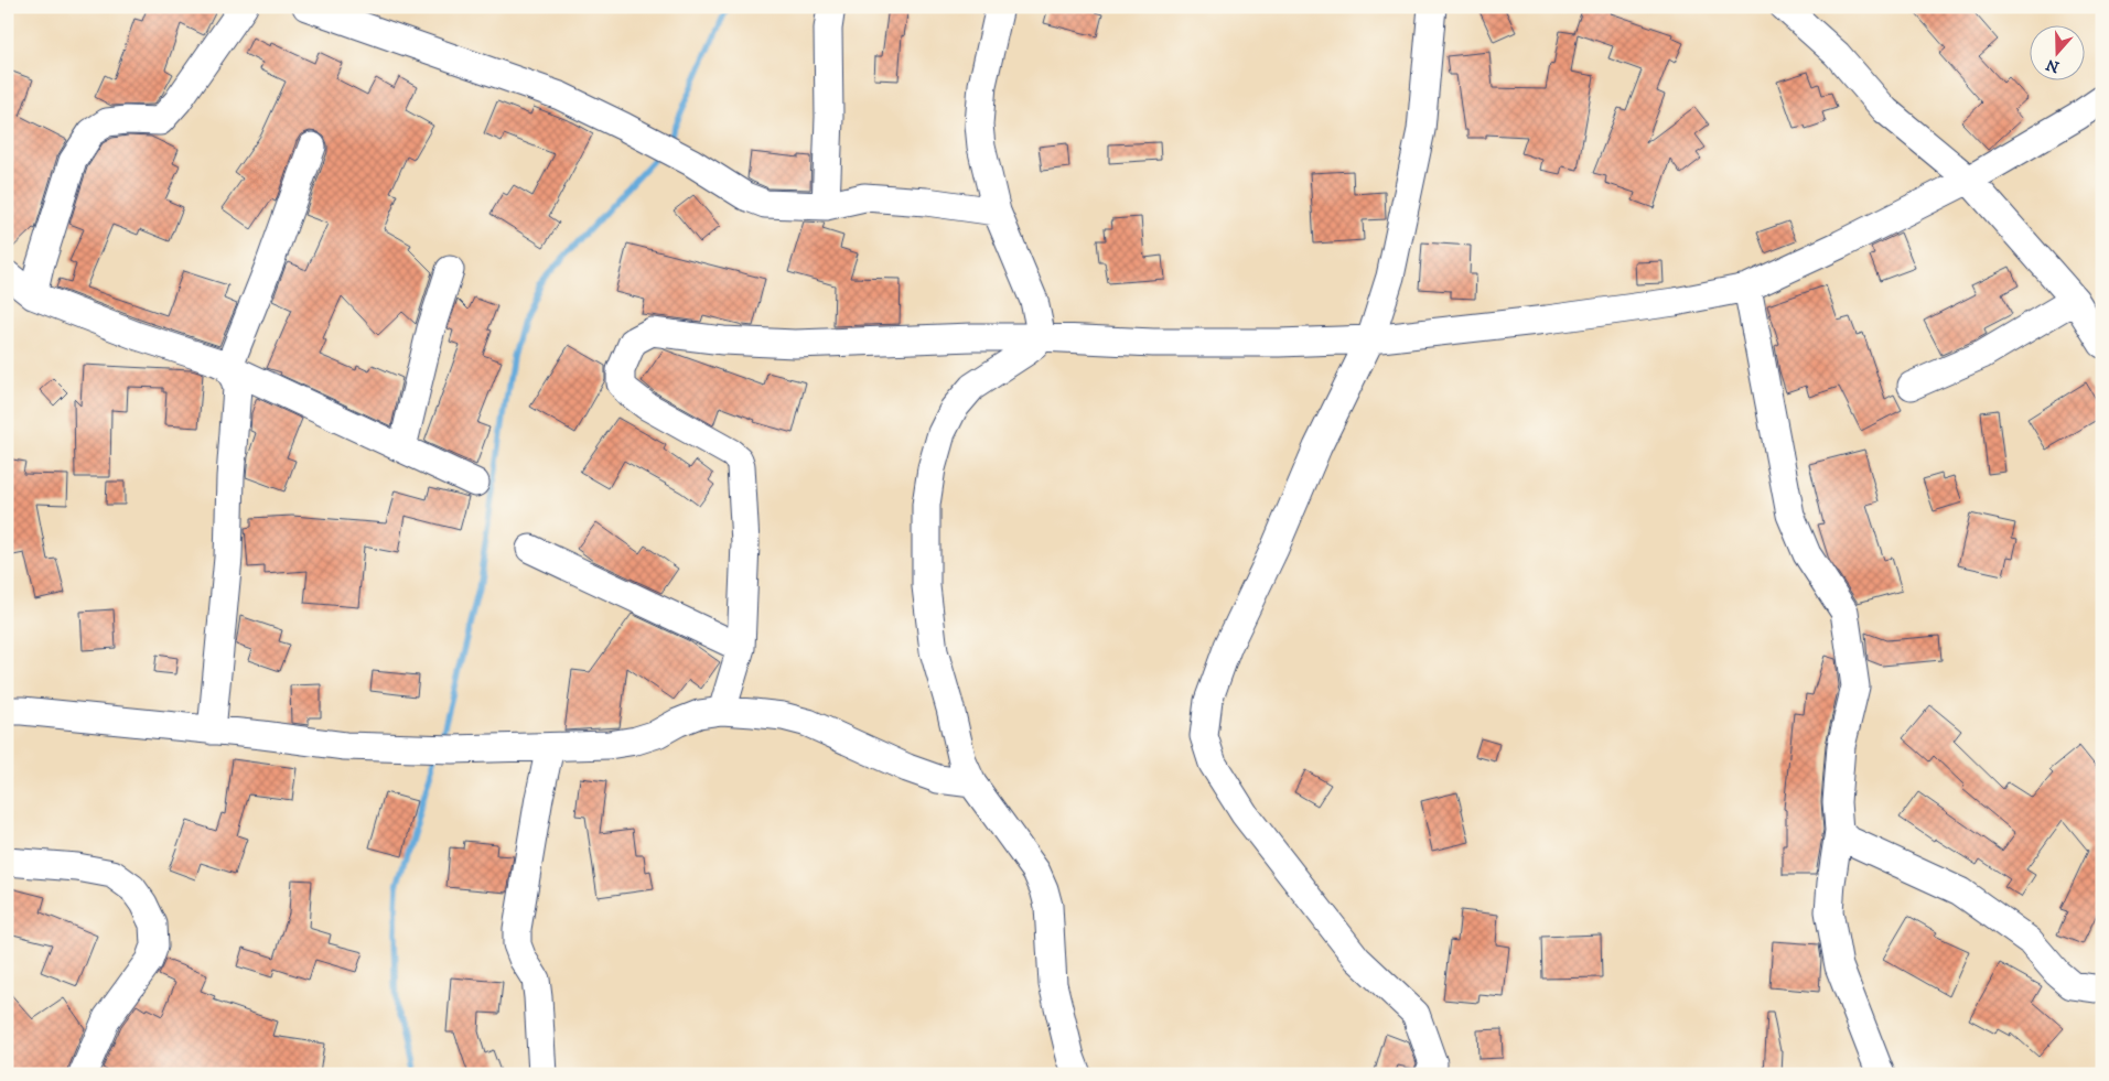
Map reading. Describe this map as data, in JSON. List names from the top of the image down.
{
  "north": "bottom"
}
